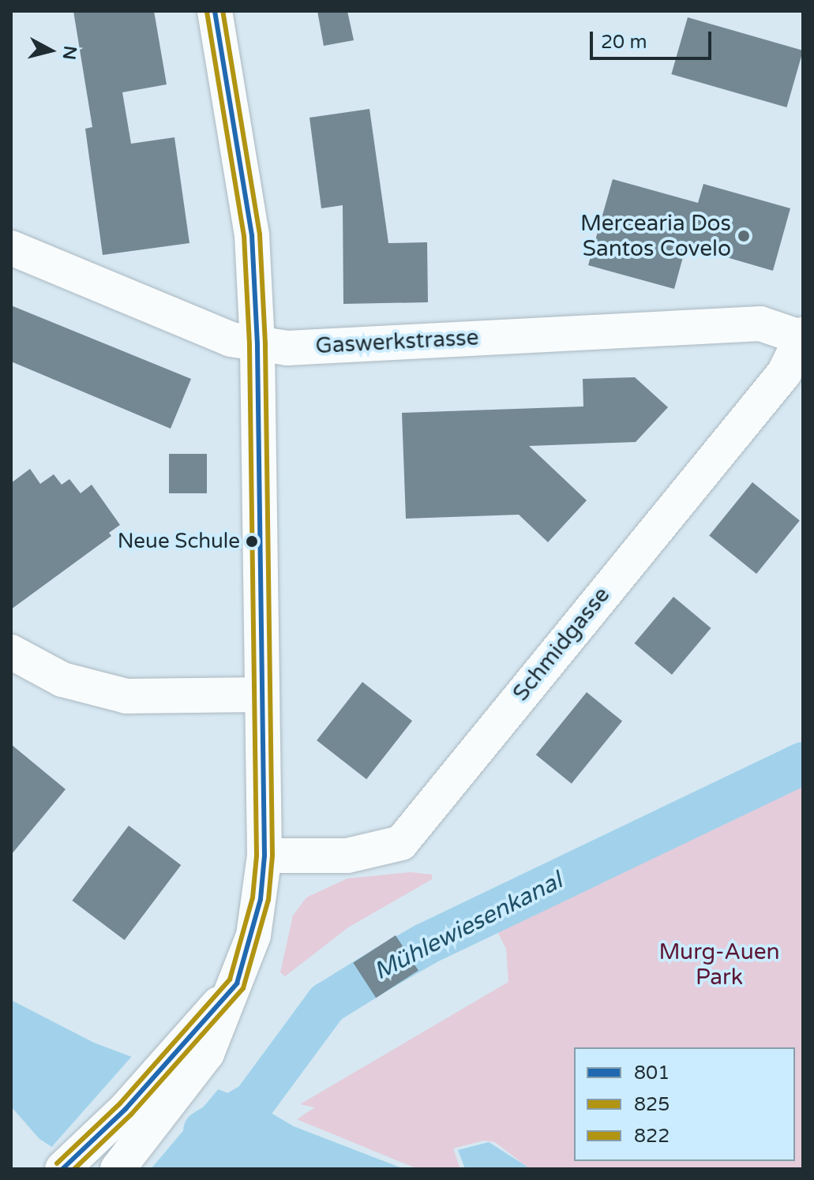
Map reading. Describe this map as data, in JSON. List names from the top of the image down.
{
  "streets": {
    "street": ["Gaswerkstrasse", "Schmidgasse"]
  },
  "crossings": [
    ["Gaswerkstrasse", "Schmidgasse"]
  ],
  "water": ["Mühlewiesenkanal"],
  "parks": ["Murg-Auen Park"],
  "places": ["Mercearia Dos Santos Covelo", "Neue Schule"],
  "lines": ["transit line 801", "transit line 825", "transit line 822"],
  "legend": ["801", "825", "822"],
  "scale_bar": "20 m",
  "north": "right"
}
